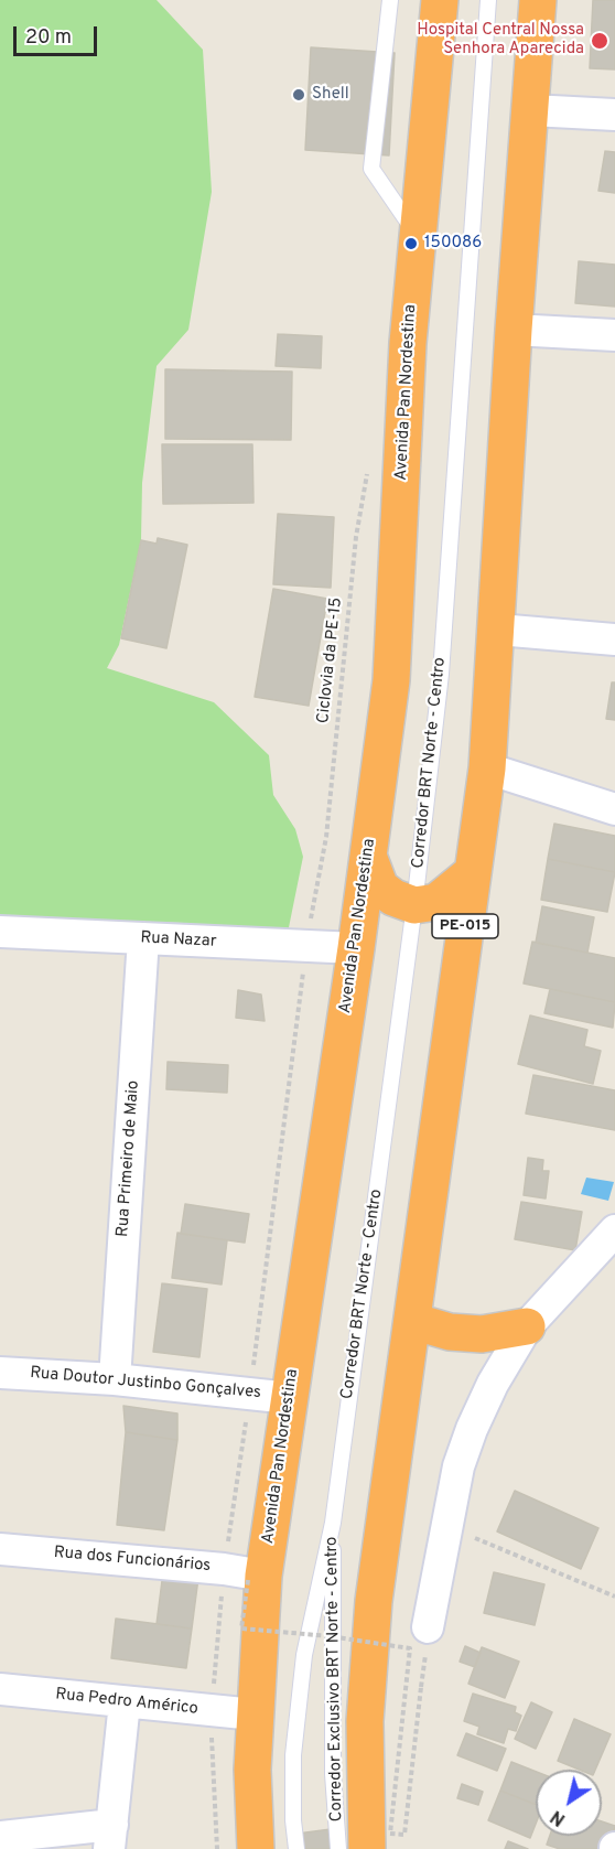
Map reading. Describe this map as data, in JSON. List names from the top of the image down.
{
  "streets": {
    "highway": ["Avenida Pan Nordestina", "PE-015"],
    "street": [
      "Rua Nazar",
      "Rua Primeiro de Maio",
      "Rua Doutor Justinbo Gonçalves",
      "Rua dos Funcionários",
      "Rua Pedro Américo"
    ],
    "lane": ["Corredor BRT Norte - Centro", "Corredor Exclusivo BRT Norte - Centro"],
    "path": ["Ciclovia da PE-15"]
  },
  "crossings": [
    ["Avenida Pan Nordestina", "Rua Nazar"],
    ["Avenida Pan Nordestina", "Rua Doutor Justinbo Gonçalves"],
    ["Avenida Pan Nordestina", "Rua dos Funcionários"],
    ["Avenida Pan Nordestina", "Rua Pedro Américo"],
    ["Ciclovia da PE-15", "Rua Nazar"],
    ["Corredor BRT Norte - Centro", "Corredor Exclusivo BRT Norte - Centro"],
    ["Rua Nazar", "Rua Primeiro de Maio"],
    ["Rua Primeiro de Maio", "Rua Doutor Justinbo Gonçalves"]
  ],
  "places": ["Hospital Central Nossa Senhora Aparecida", "Shell", "150086"],
  "scale_bar": "20 m",
  "north": "bottom left"
}
